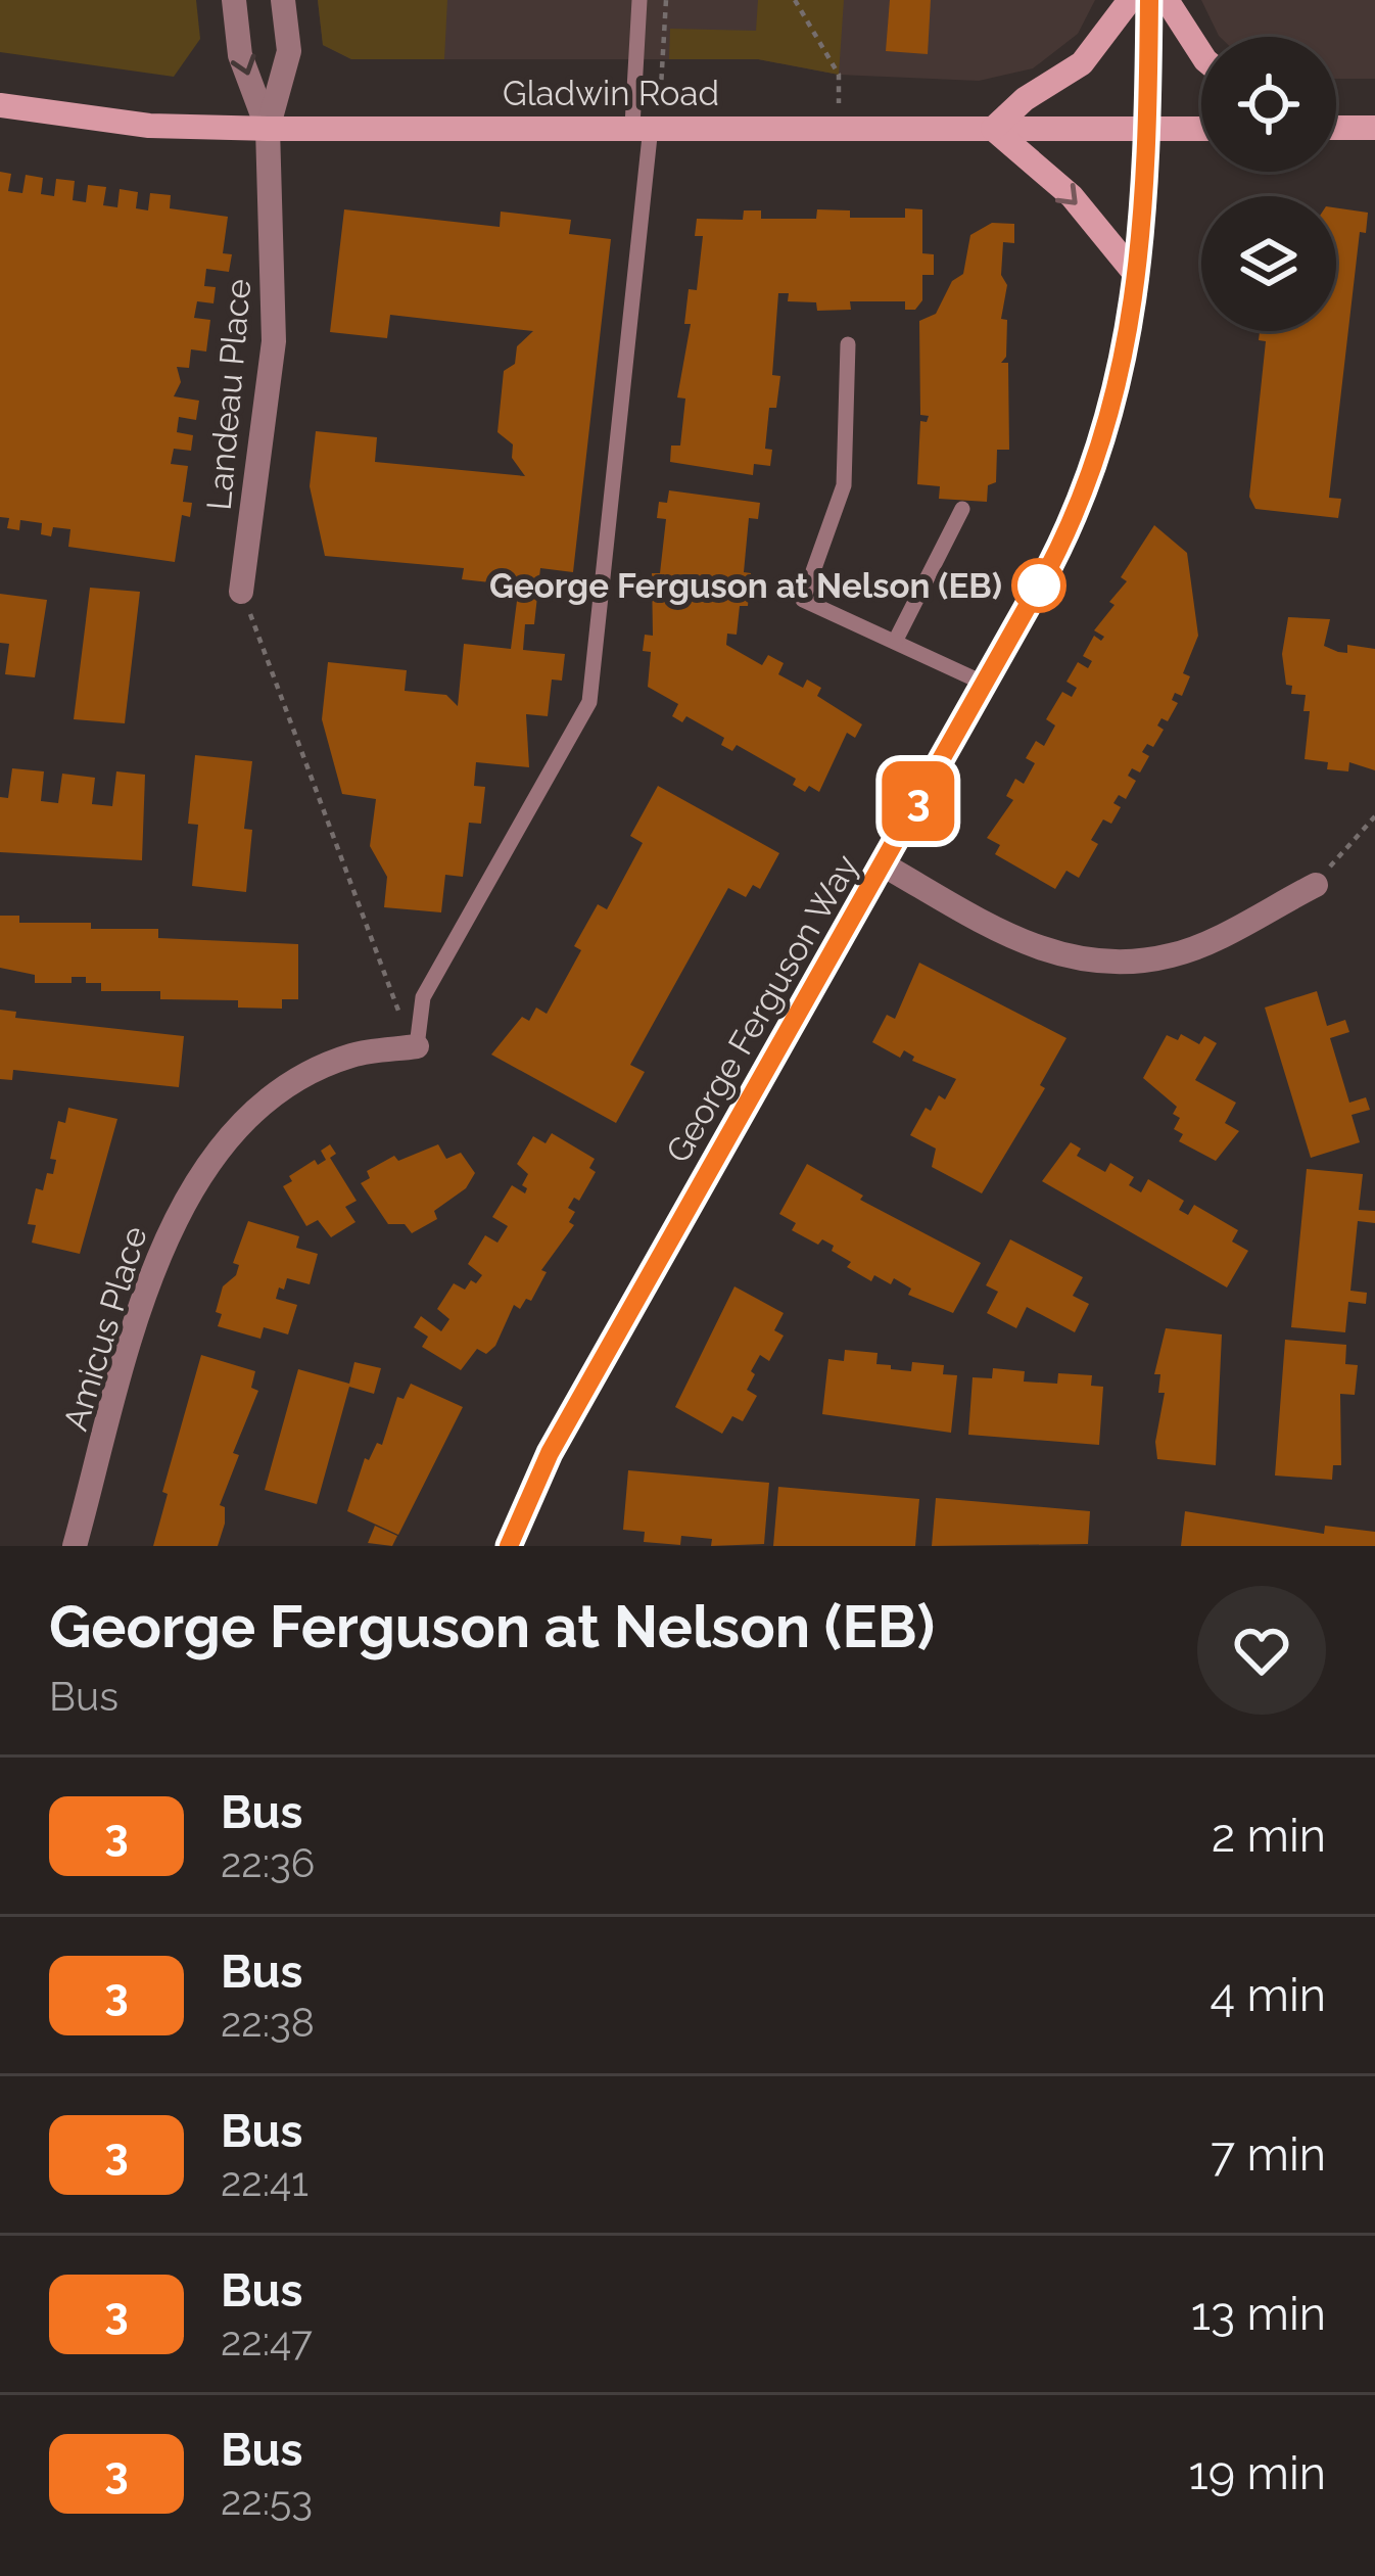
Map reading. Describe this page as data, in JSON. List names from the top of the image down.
{
  "streets": {
    "main road": ["Gladwin Road", "George Ferguson Way"],
    "street": ["Landeau Place", "Amicus Place"]
  },
  "crossings": [
    ["Gladwin Road", "Landeau Place"],
    ["Gladwin Road", "George Ferguson Way"]
  ],
  "places": ["George Ferguson at Nelson (EB)"],
  "lines": ["bus line 3"],
  "page": {
    "on_map": "3",
    "heading": ["George Ferguson at Nelson (EB)", "Bus"],
    "list": [
      {
        "mark": "3",
        "name": "Bus",
        "note": "22:36",
        "value": "2 min"
      },
      {
        "mark": "3",
        "name": "Bus",
        "note": "22:38",
        "value": "4 min"
      },
      {
        "mark": "3",
        "name": "Bus",
        "note": "22:41",
        "value": "7 min"
      },
      {
        "mark": "3",
        "name": "Bus",
        "note": "22:47",
        "value": "13 min"
      },
      {
        "mark": "3",
        "name": "Bus",
        "note": "22:53",
        "value": "19 min"
      }
    ]
  }
}
